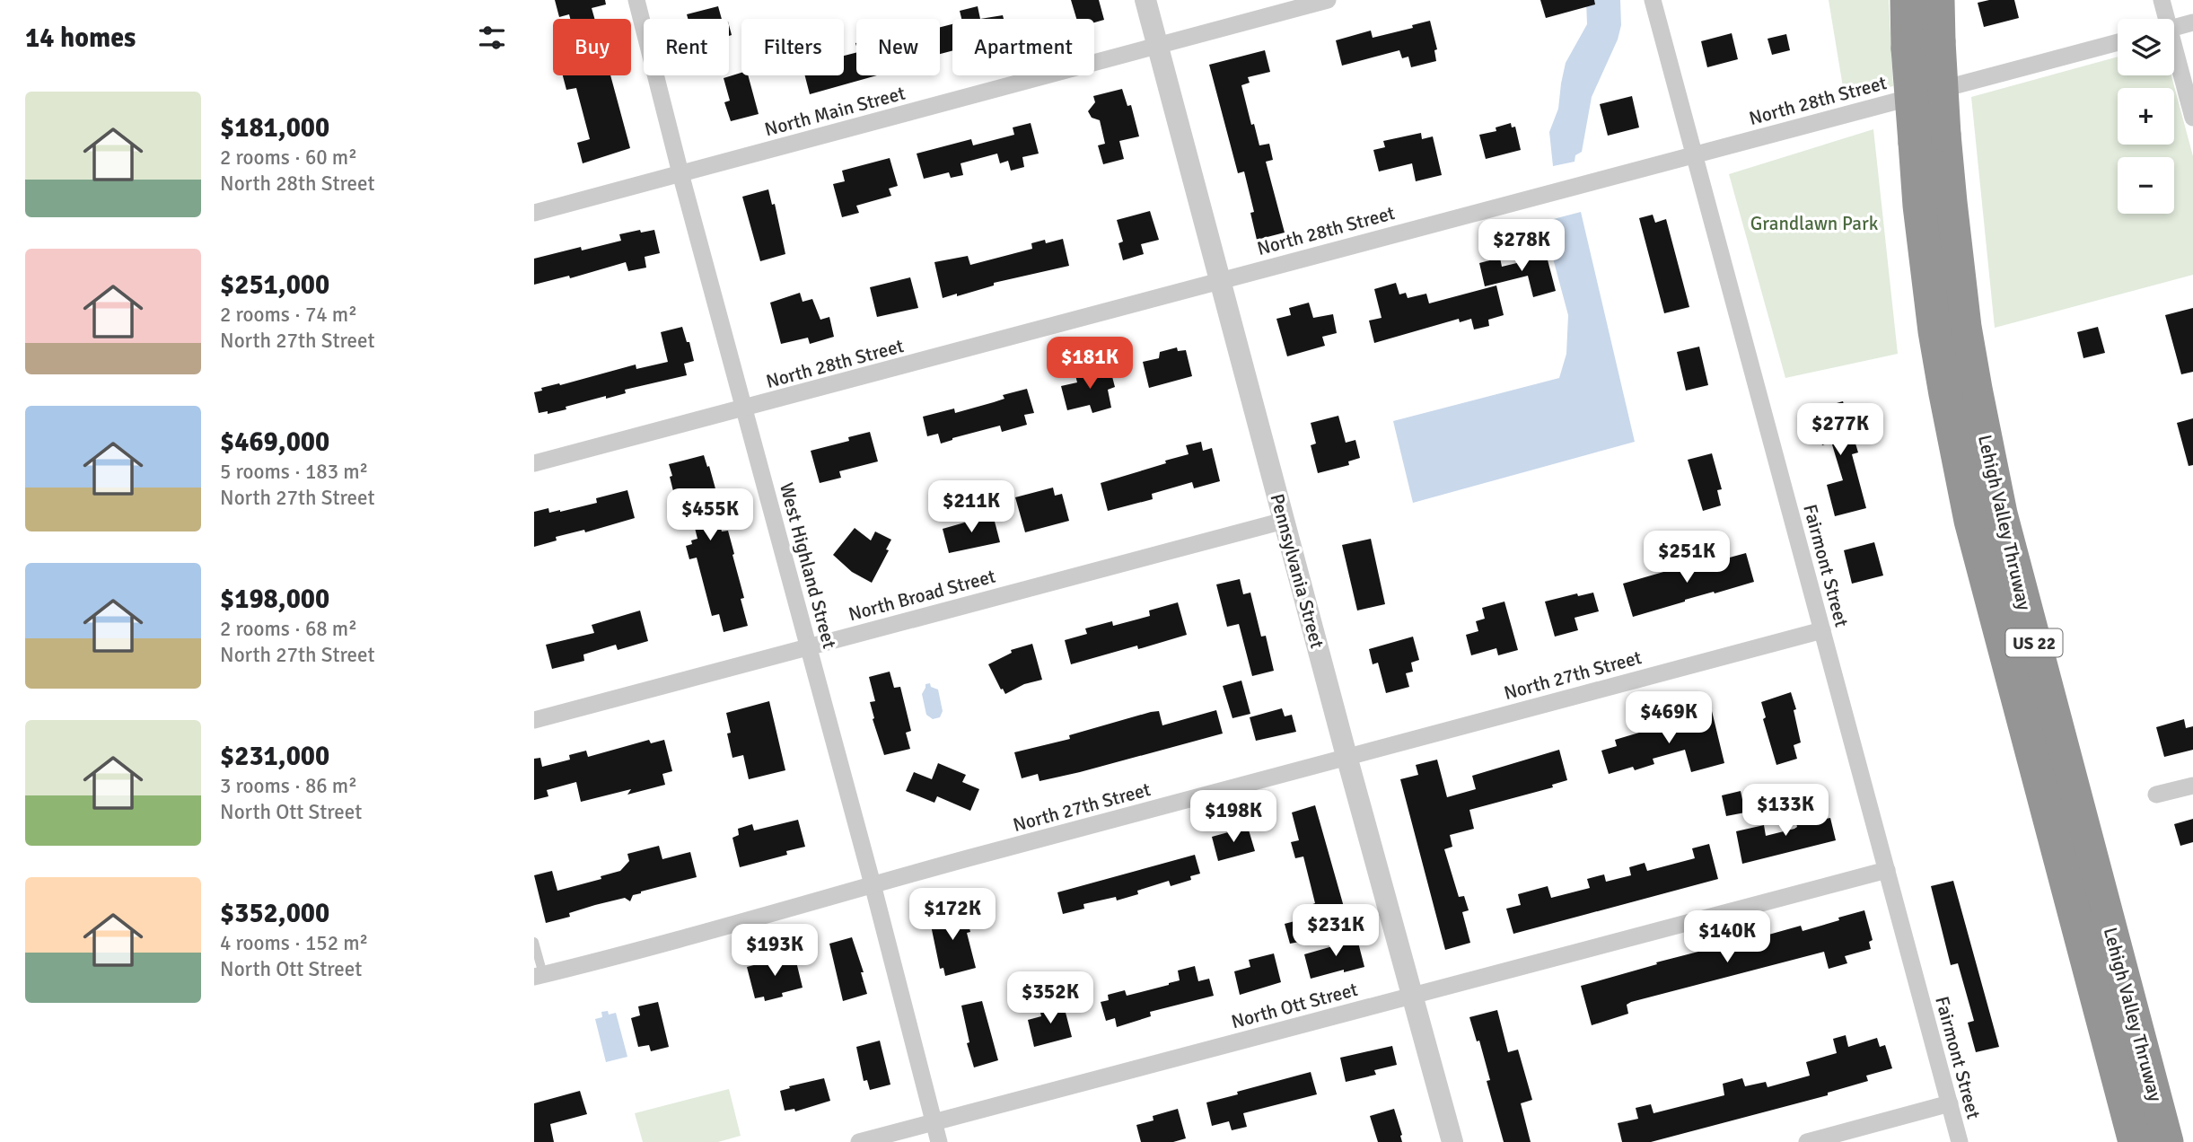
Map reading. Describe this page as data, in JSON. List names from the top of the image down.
{
  "streets": {
    "highway": ["Lehigh Valley Thruway", "US 22"],
    "street": [
      "North 28th Street",
      "North Main Street",
      "West Highland Street",
      "Fairmont Street",
      "Pennsylvania Street",
      "North Broad Street",
      "North 27th Street",
      "North Ott Street"
    ]
  },
  "crossings": [
    ["North 28th Street", "West Highland Street"],
    ["North 28th Street", "Fairmont Street"],
    ["North 28th Street", "Pennsylvania Street"],
    ["North Main Street", "West Highland Street"],
    ["North Main Street", "Pennsylvania Street"],
    ["West Highland Street", "North Broad Street"],
    ["West Highland Street", "North 27th Street"],
    ["West Highland Street", "North Ott Street"],
    ["Fairmont Street", "North 27th Street"],
    ["Fairmont Street", "North Ott Street"],
    ["Pennsylvania Street", "North Broad Street"],
    ["Pennsylvania Street", "North 27th Street"],
    ["Pennsylvania Street", "North Ott Street"]
  ],
  "parks": ["Grandlawn Park"],
  "page": {
    "heading": "14 homes",
    "map_buttons": ["+", "−"],
    "chip": [
      "Buy",
      "Rent",
      "Filters",
      "New",
      "Apartment"
    ],
    "list": [
      {
        "name": "$181,000",
        "note": "2 rooms · 60 m² · North 28th Street"
      },
      {
        "name": "$251,000",
        "note": "2 rooms · 74 m² · North 27th Street"
      },
      {
        "name": "$469,000",
        "note": "5 rooms · 183 m² · North 27th Street"
      },
      {
        "name": "$198,000",
        "note": "2 rooms · 68 m² · North 27th Street"
      },
      {
        "name": "$231,000",
        "note": "3 rooms · 86 m² · North Ott Street"
      },
      {
        "name": "$352,000",
        "note": "4 rooms · 152 m² · North Ott Street"
      }
    ],
    "price": [
      "$278K",
      "$181K",
      "$277K",
      "$211K",
      "$455K",
      "$251K",
      "$469K",
      "$133K",
      "$198K",
      "$172K",
      "$231K",
      "$140K",
      "$193K",
      "$352K"
    ]
  }
}
